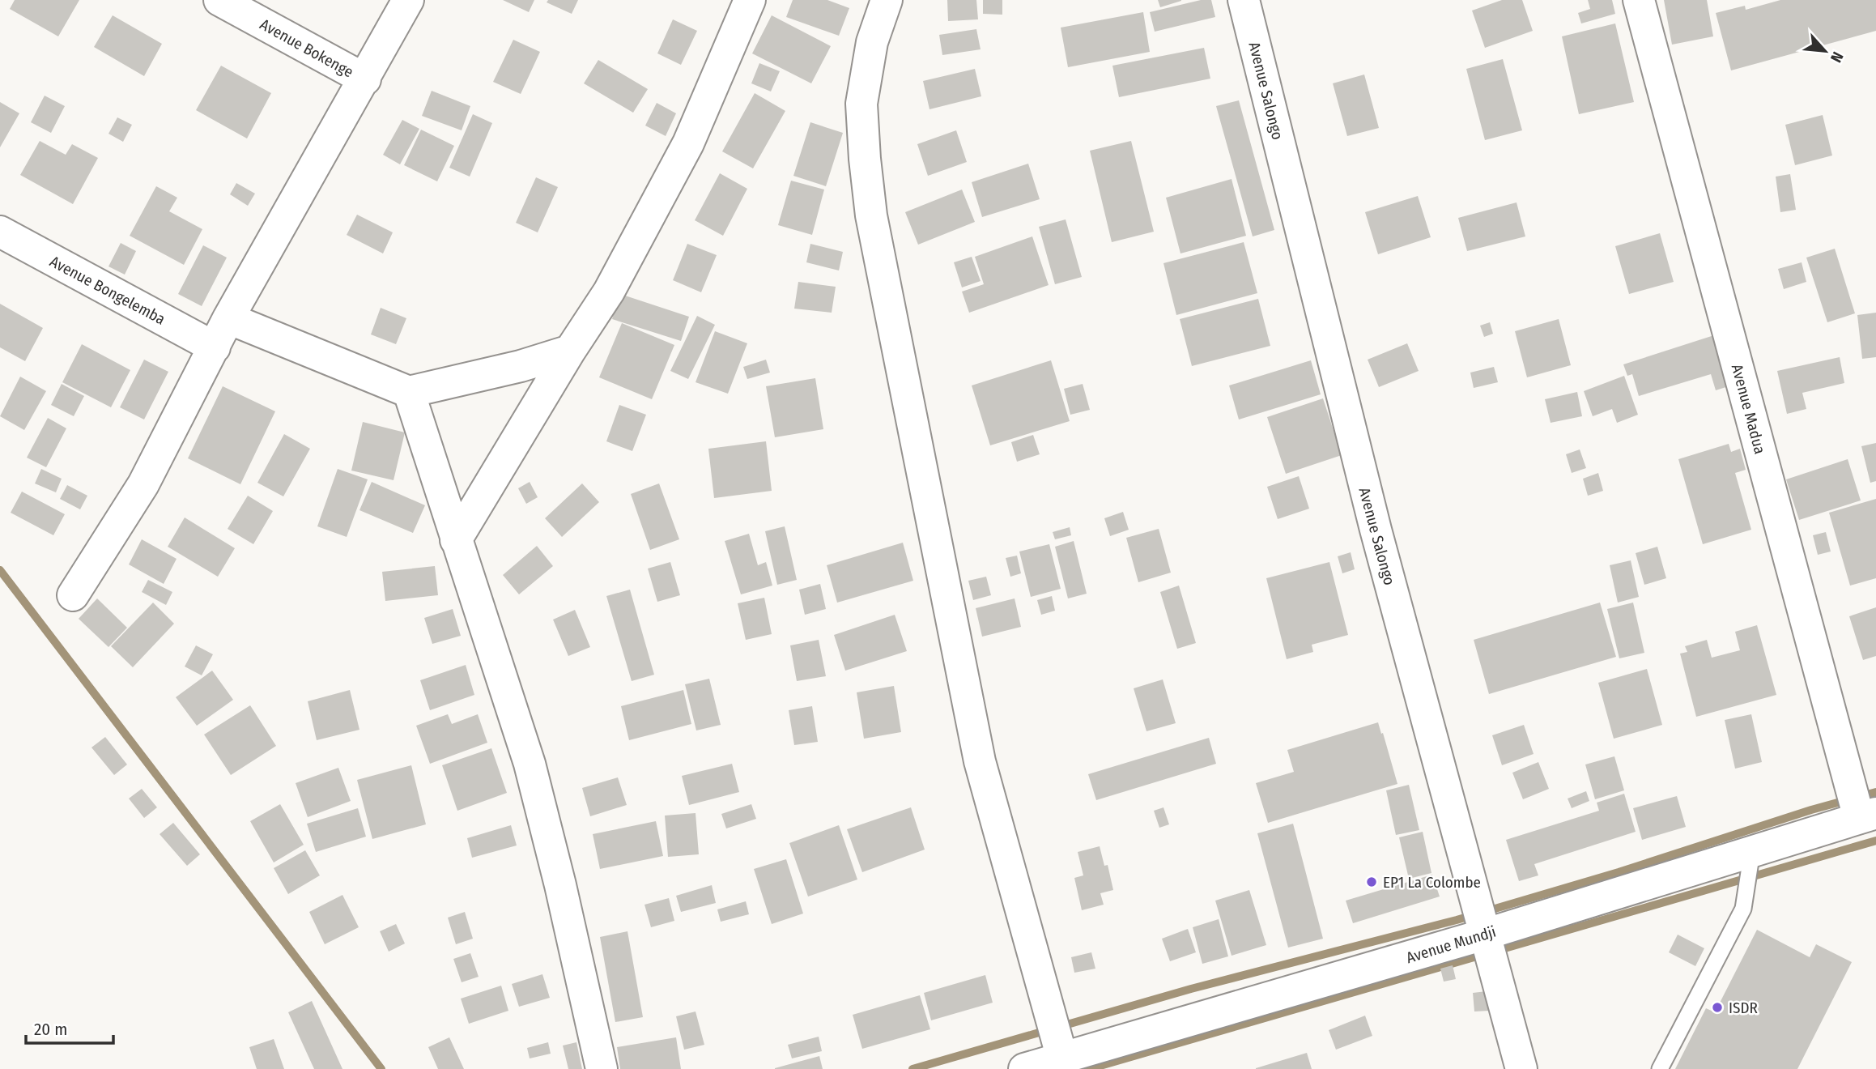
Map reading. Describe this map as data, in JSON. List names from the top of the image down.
{
  "streets": {
    "street": [
      "Avenue Bokenge",
      "Avenue Salongo",
      "Avenue Bongelemba",
      "Avenue Madua",
      "Avenue Mundji"
    ]
  },
  "crossings": [
    ["Avenue Salongo", "Avenue Mundji"],
    ["Avenue Madua", "Avenue Mundji"]
  ],
  "places": ["EP1 La Colombe", "ISDR"],
  "scale_bar": "20 m",
  "north": "bottom right"
}
